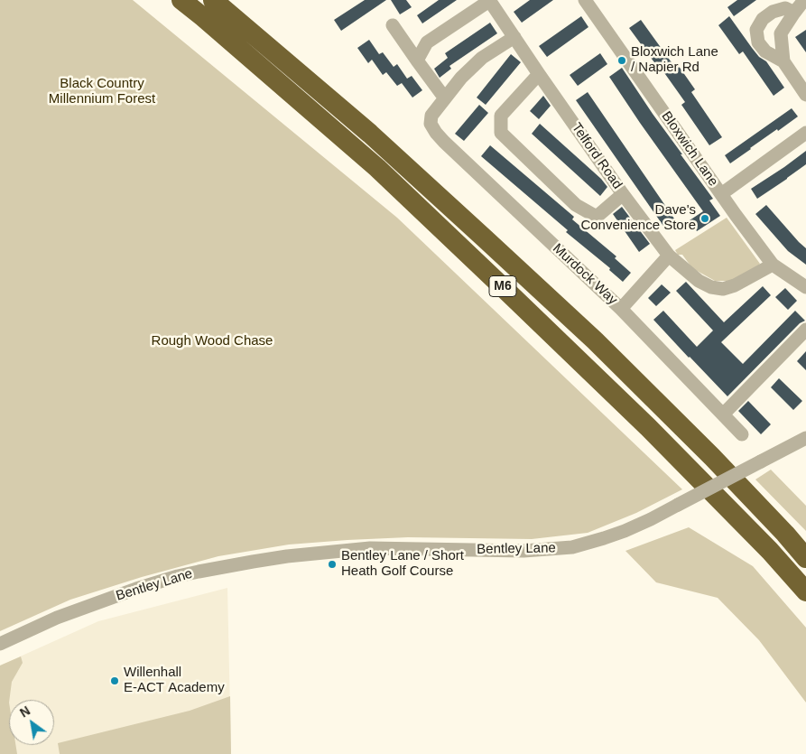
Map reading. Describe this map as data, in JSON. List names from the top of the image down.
{
  "streets": {
    "highway": ["M6"],
    "street": [
      "Bloxwich Lane",
      "Telford Road",
      "Murdock Way",
      "Bentley Lane"
    ]
  },
  "crossings": [
    ["Bloxwich Lane", "Telford Road"]
  ],
  "parks": ["Black Country Millennium Forest", "Rough Wood Chase"],
  "places": [
    "Bloxwich Lane / Napier Rd",
    "Dave's Convenience Store",
    "Bentley Lane / Short Heath Golf Course",
    "Willenhall E-ACT Academy"
  ],
  "north": "top left"
}
